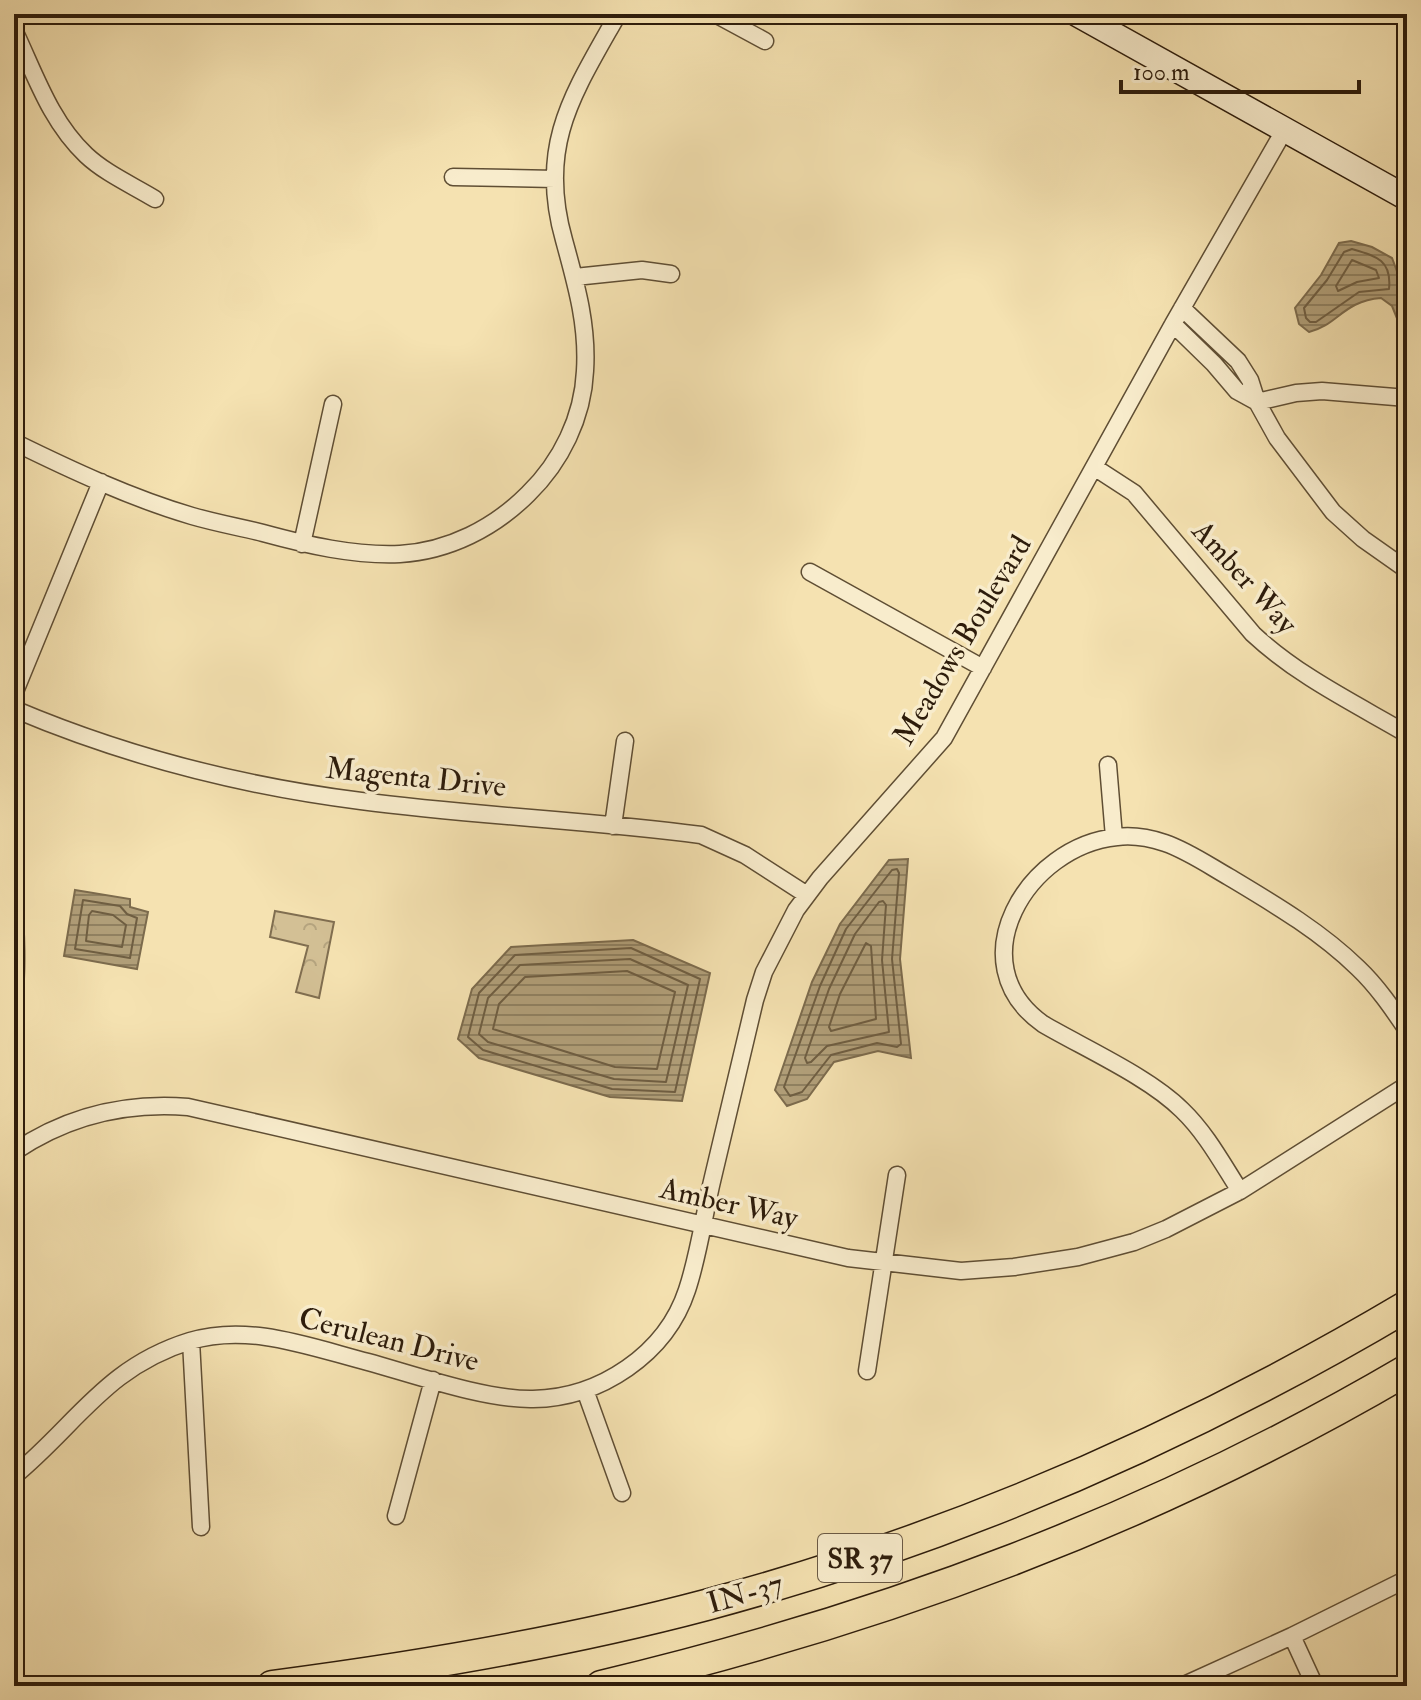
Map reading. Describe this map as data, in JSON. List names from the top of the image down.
{
  "streets": {
    "highway": ["SR 37", "IN-37"],
    "street": [
      "Amber Way",
      "Meadows Boulevard",
      "Magenta Drive",
      "Cerulean Drive"
    ]
  },
  "crossings": [
    ["Amber Way", "Meadows Boulevard"],
    ["Amber Way", "Cerulean Drive"],
    ["Meadows Boulevard", "Magenta Drive"],
    ["Meadows Boulevard", "Cerulean Drive"]
  ],
  "scale_bar": "100 m"
}
